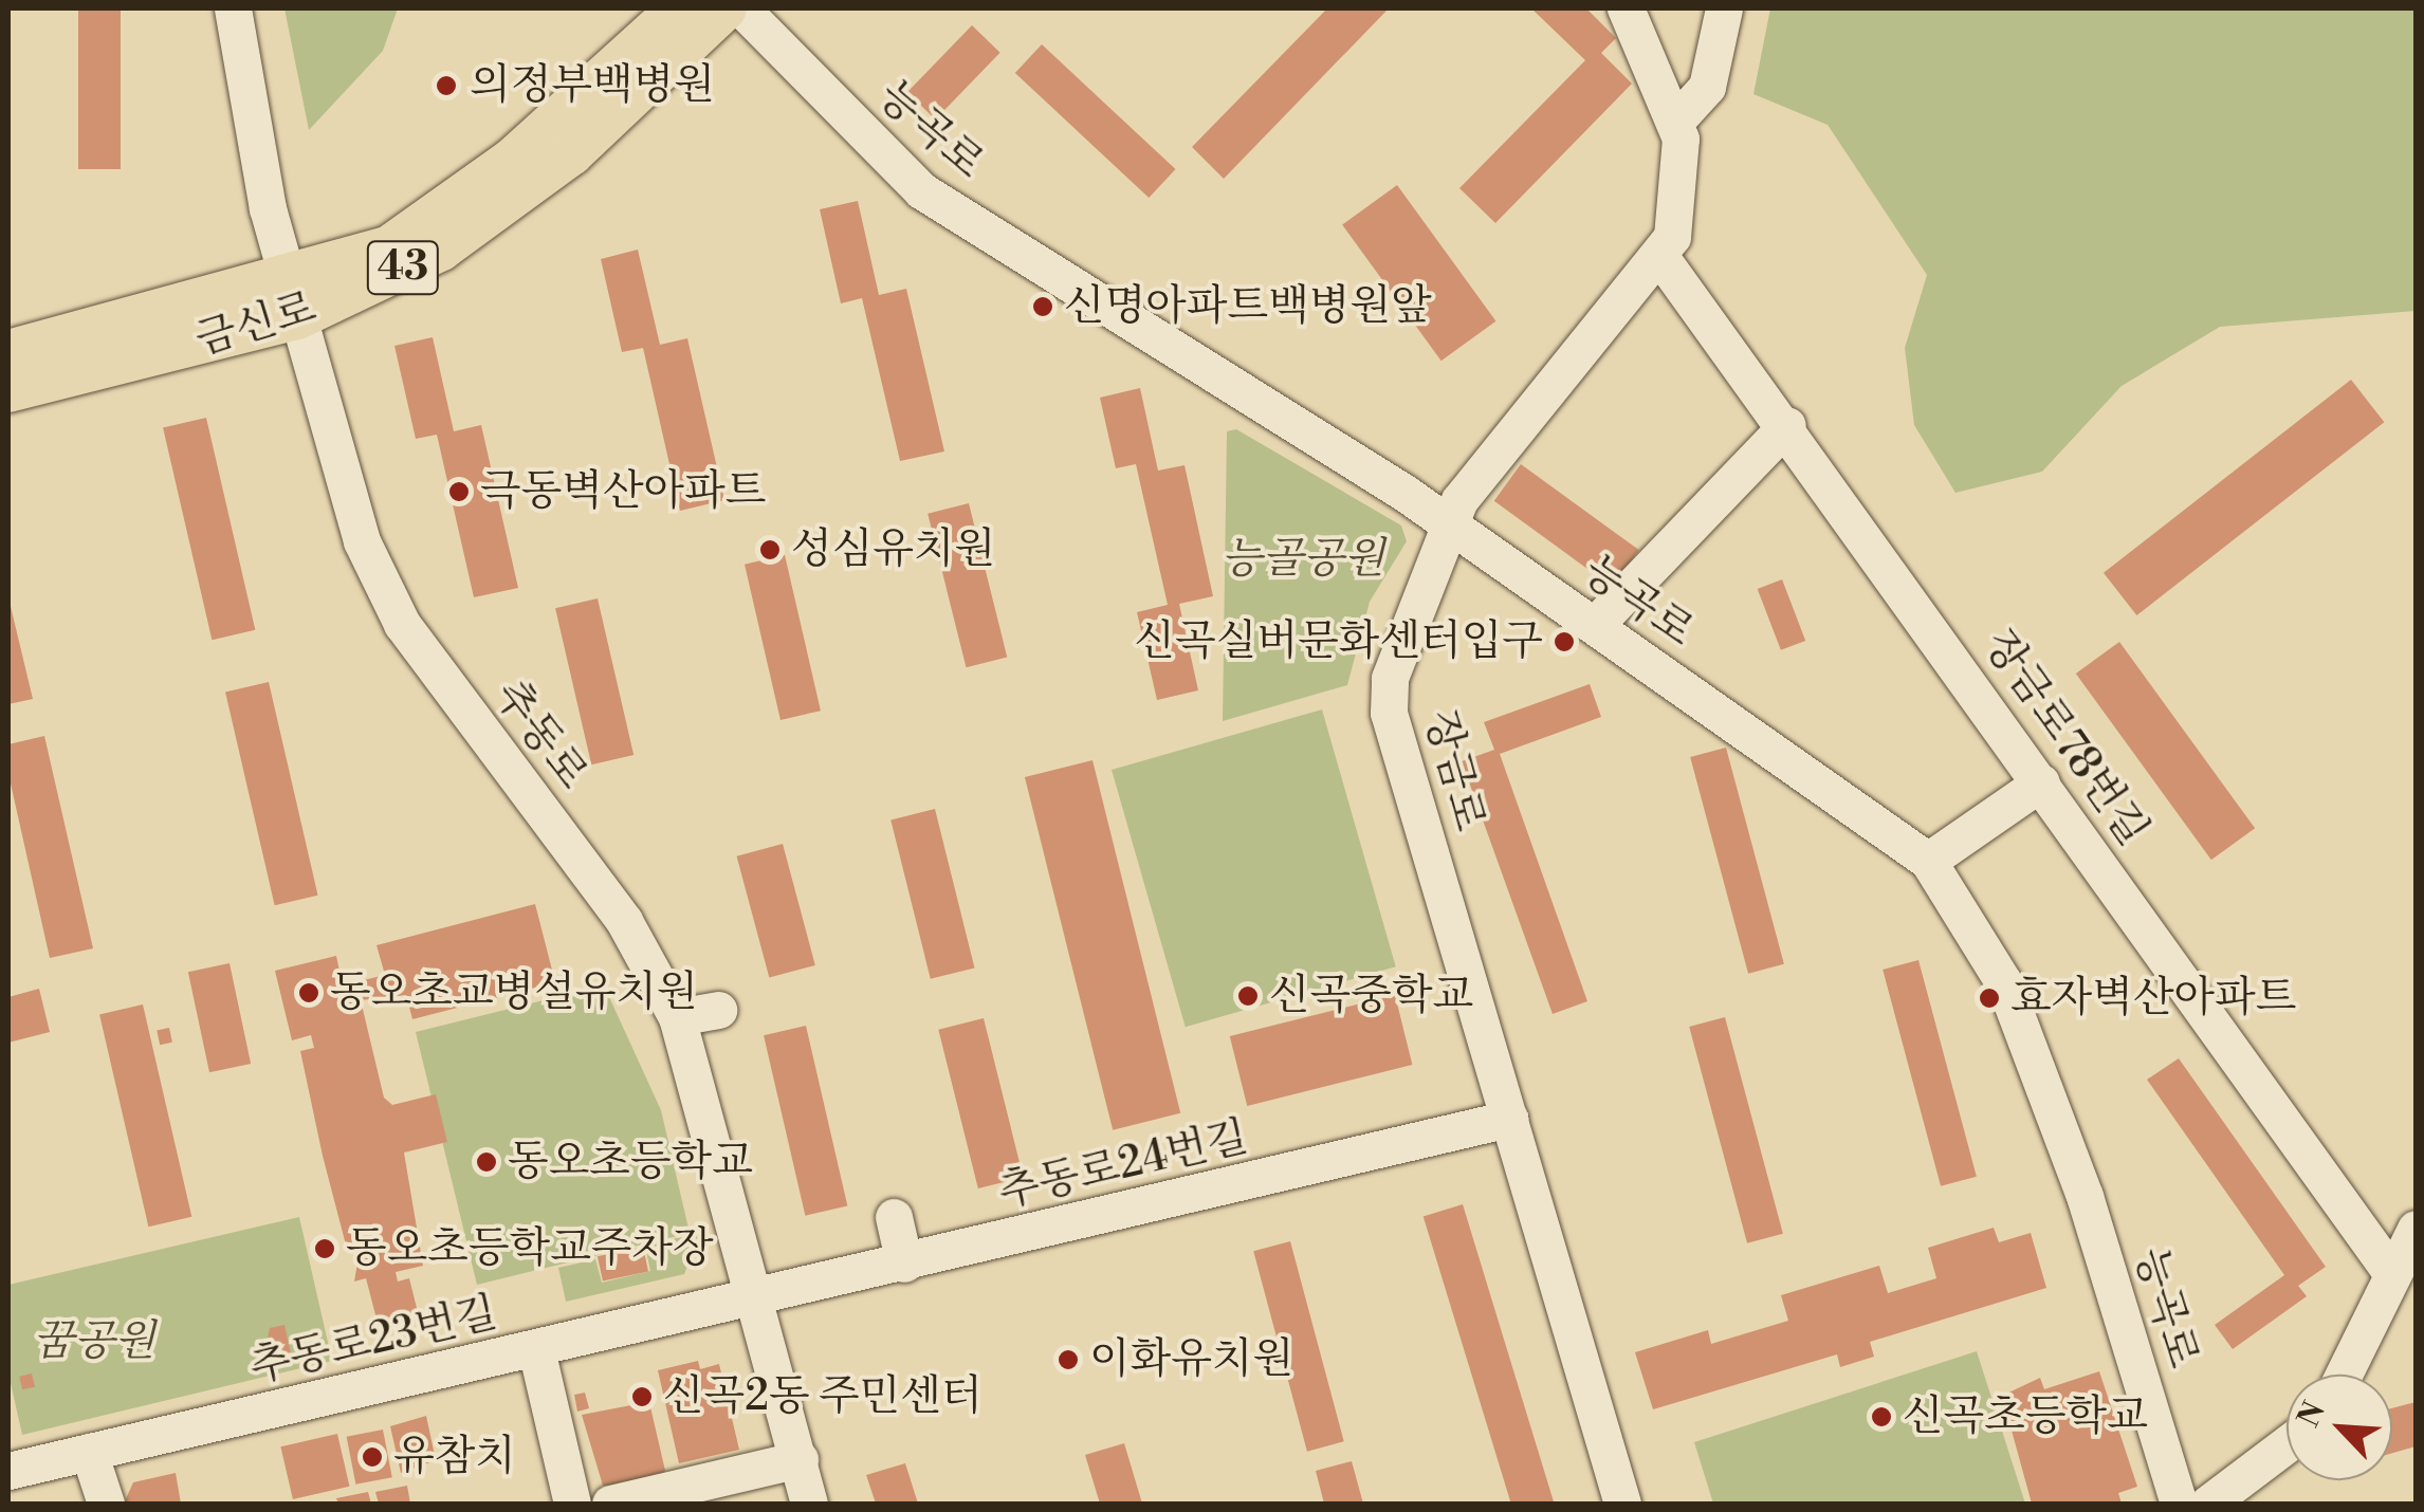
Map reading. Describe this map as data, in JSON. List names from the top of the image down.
{
  "streets": {
    "main road": ["43", "금신로"],
    "street": [
      "능곡로",
      "추동로",
      "장금로78번길",
      "장금로",
      "추동로24번길",
      "추동로23번길"
    ]
  },
  "crossings": [
    ["능곡로", "장금로"],
    ["금신로", "추동로"],
    ["추동로", "추동로24번길"],
    ["추동로", "추동로23번길"],
    ["장금로78번길", "장금로"],
    ["장금로", "추동로24번길"],
    ["추동로24번길", "추동로23번길"]
  ],
  "parks": ["능골공원", "꿈공원"],
  "places": [
    "의정부백병원",
    "신명아파트백병원앞",
    "극동벽산아파트",
    "성심유치원",
    "신곡실버문화센터입구",
    "동오초교병설유치원",
    "신곡중학교",
    "효자벽산아파트",
    "동오초등학교",
    "동오초등학교주차장",
    "이화유치원",
    "신곡2동 주민센터",
    "신곡초등학교",
    "유참치"
  ],
  "north": "top left"
}
